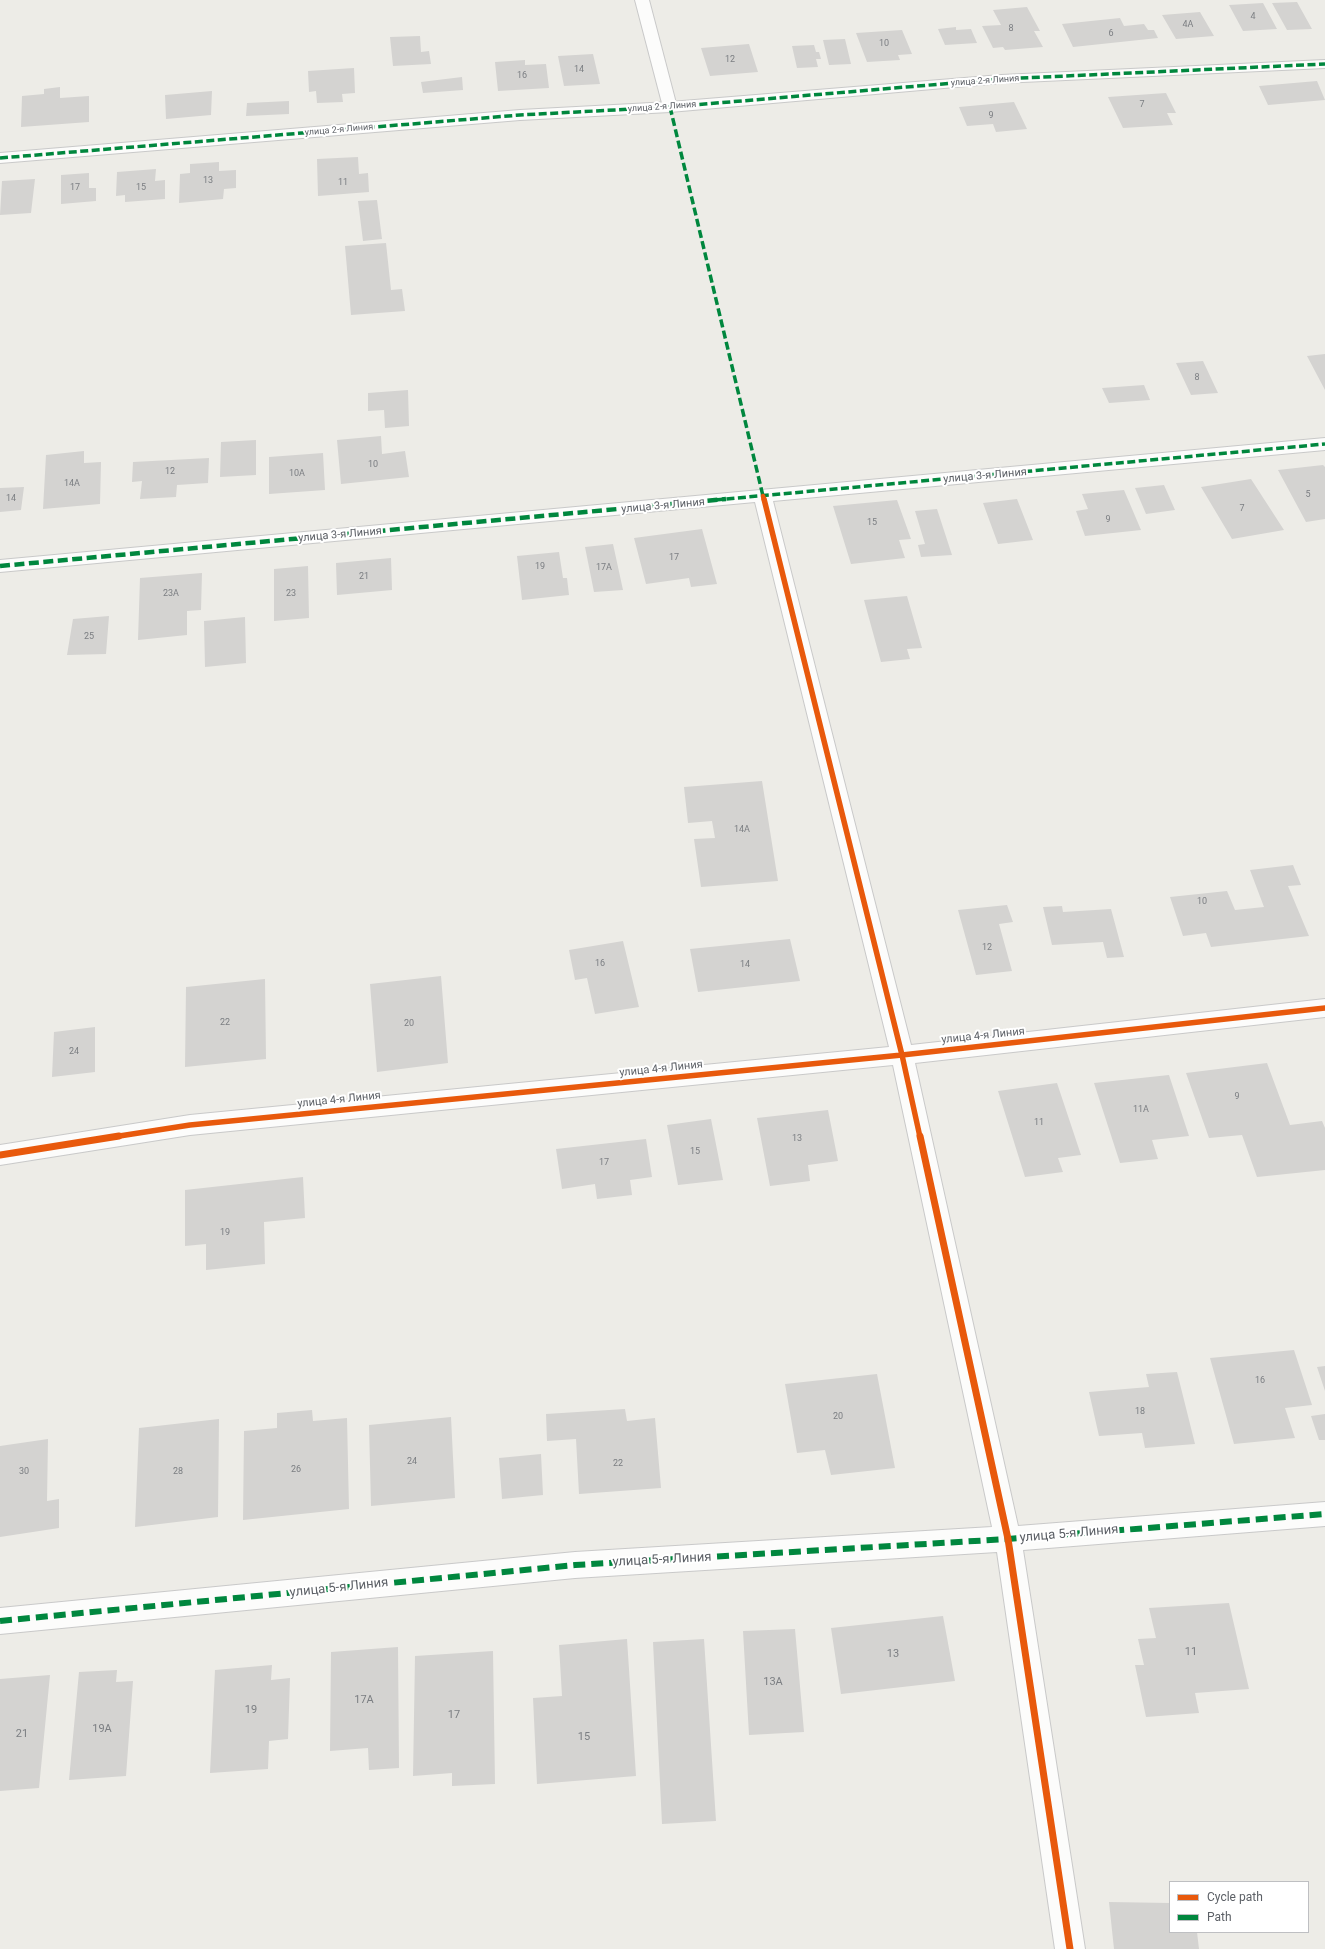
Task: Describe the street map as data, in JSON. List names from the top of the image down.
{
  "streets": {
    "street": [
      "улица 2-я Линия",
      "улица 3-я Линия",
      "улица 4-я Линия",
      "улица 5-я Линия"
    ]
  },
  "house_numbers": [
    "4",
    "4А",
    "8",
    "6",
    "10",
    "12",
    "14",
    "16",
    "7",
    "9",
    "13",
    "11",
    "17",
    "15",
    "8",
    "10",
    "12",
    "10А",
    "14А",
    "5",
    "14",
    "7",
    "9",
    "15",
    "17",
    "19",
    "17А",
    "21",
    "23А",
    "23",
    "25",
    "14А",
    "10",
    "12",
    "16",
    "14",
    "22",
    "20",
    "24",
    "9",
    "11А",
    "11",
    "13",
    "15",
    "17",
    "19",
    "16",
    "18",
    "20",
    "24",
    "22",
    "26",
    "30",
    "28",
    "11",
    "13",
    "13A",
    "17A",
    "19",
    "17",
    "19A",
    "21",
    "15"
  ],
  "legend": ["Cycle path", "Path"]
}
